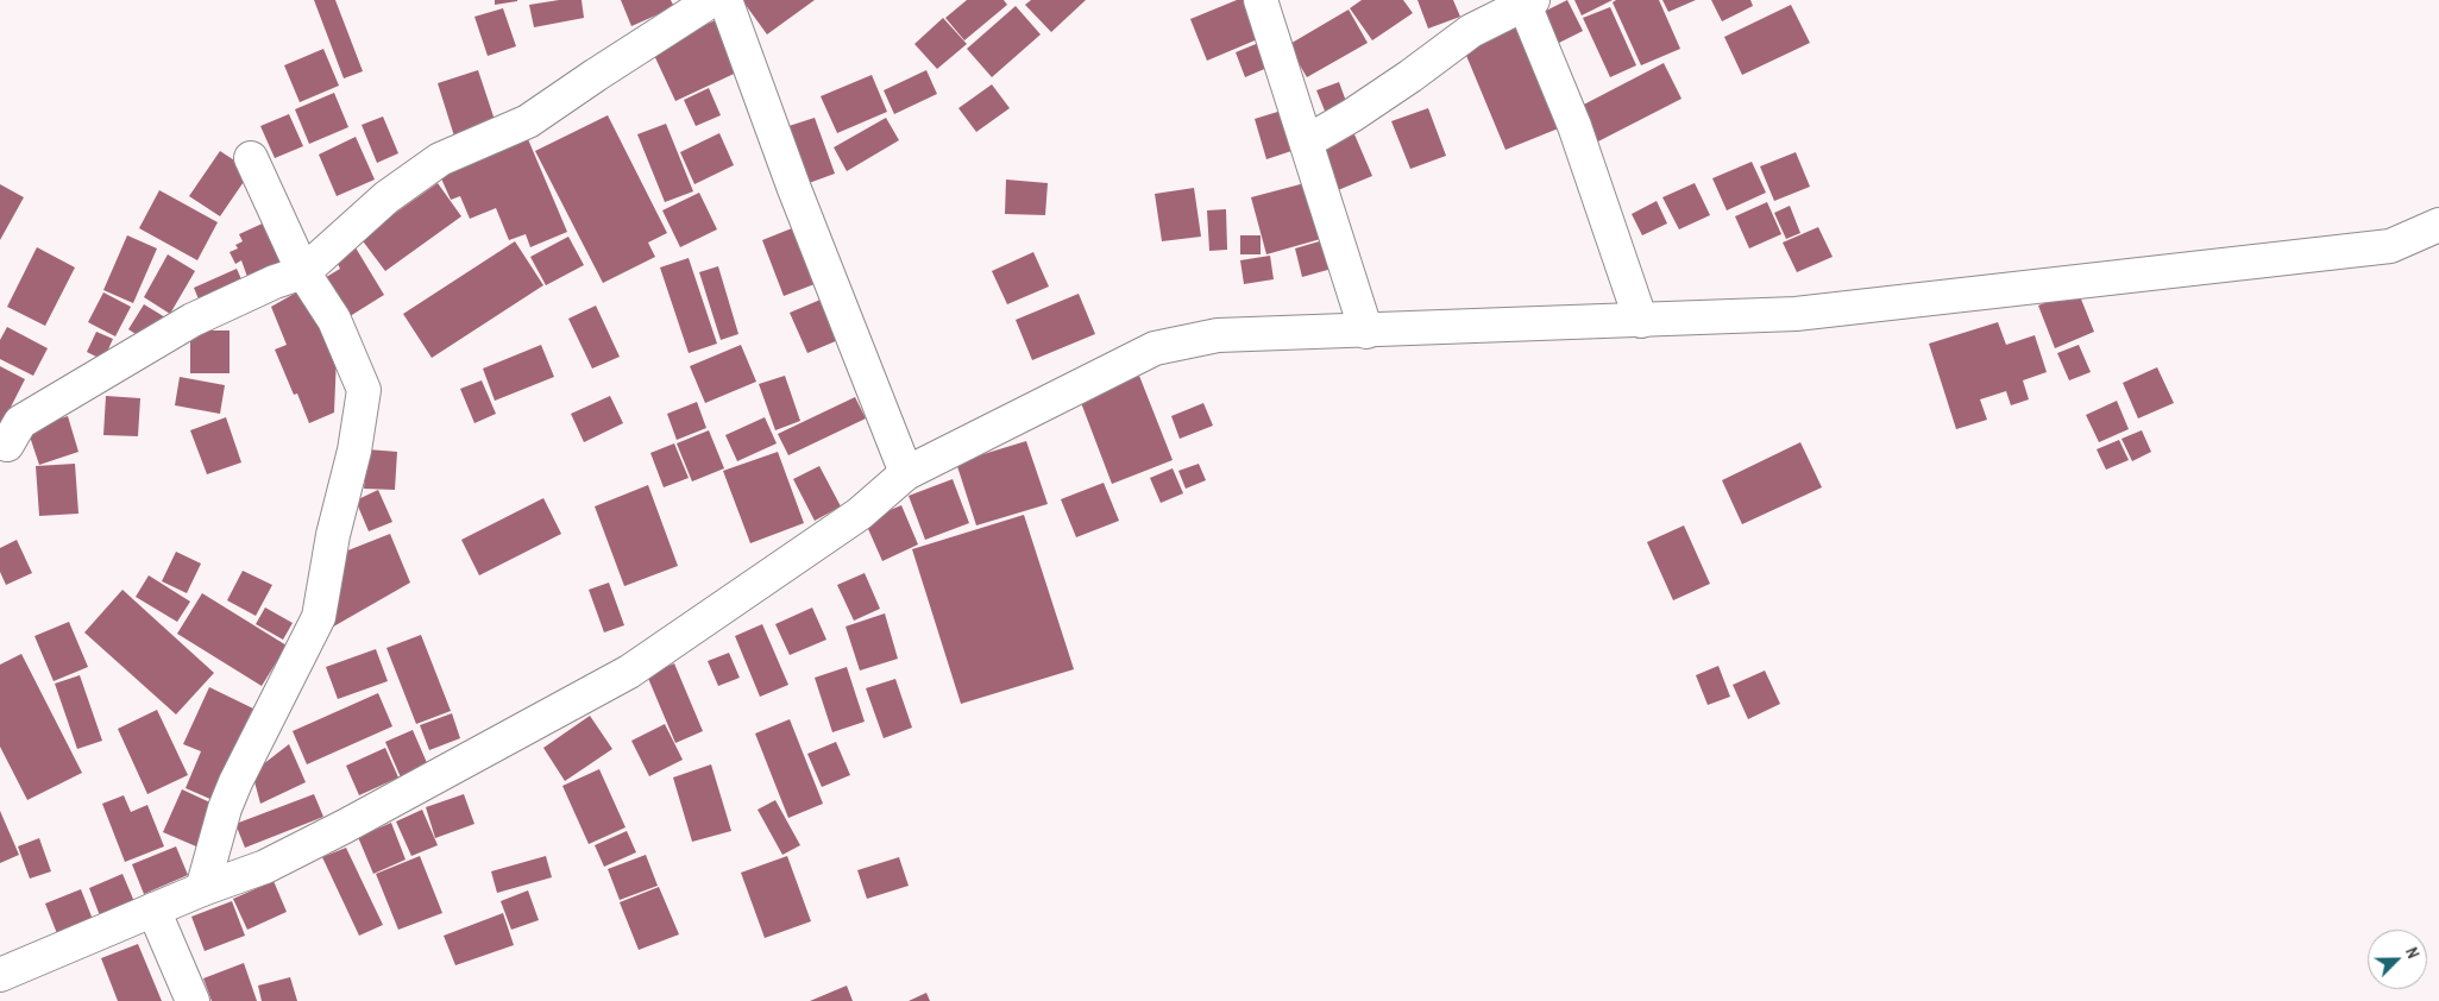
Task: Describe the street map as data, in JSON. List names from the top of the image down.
{
  "north": "top right"
}
